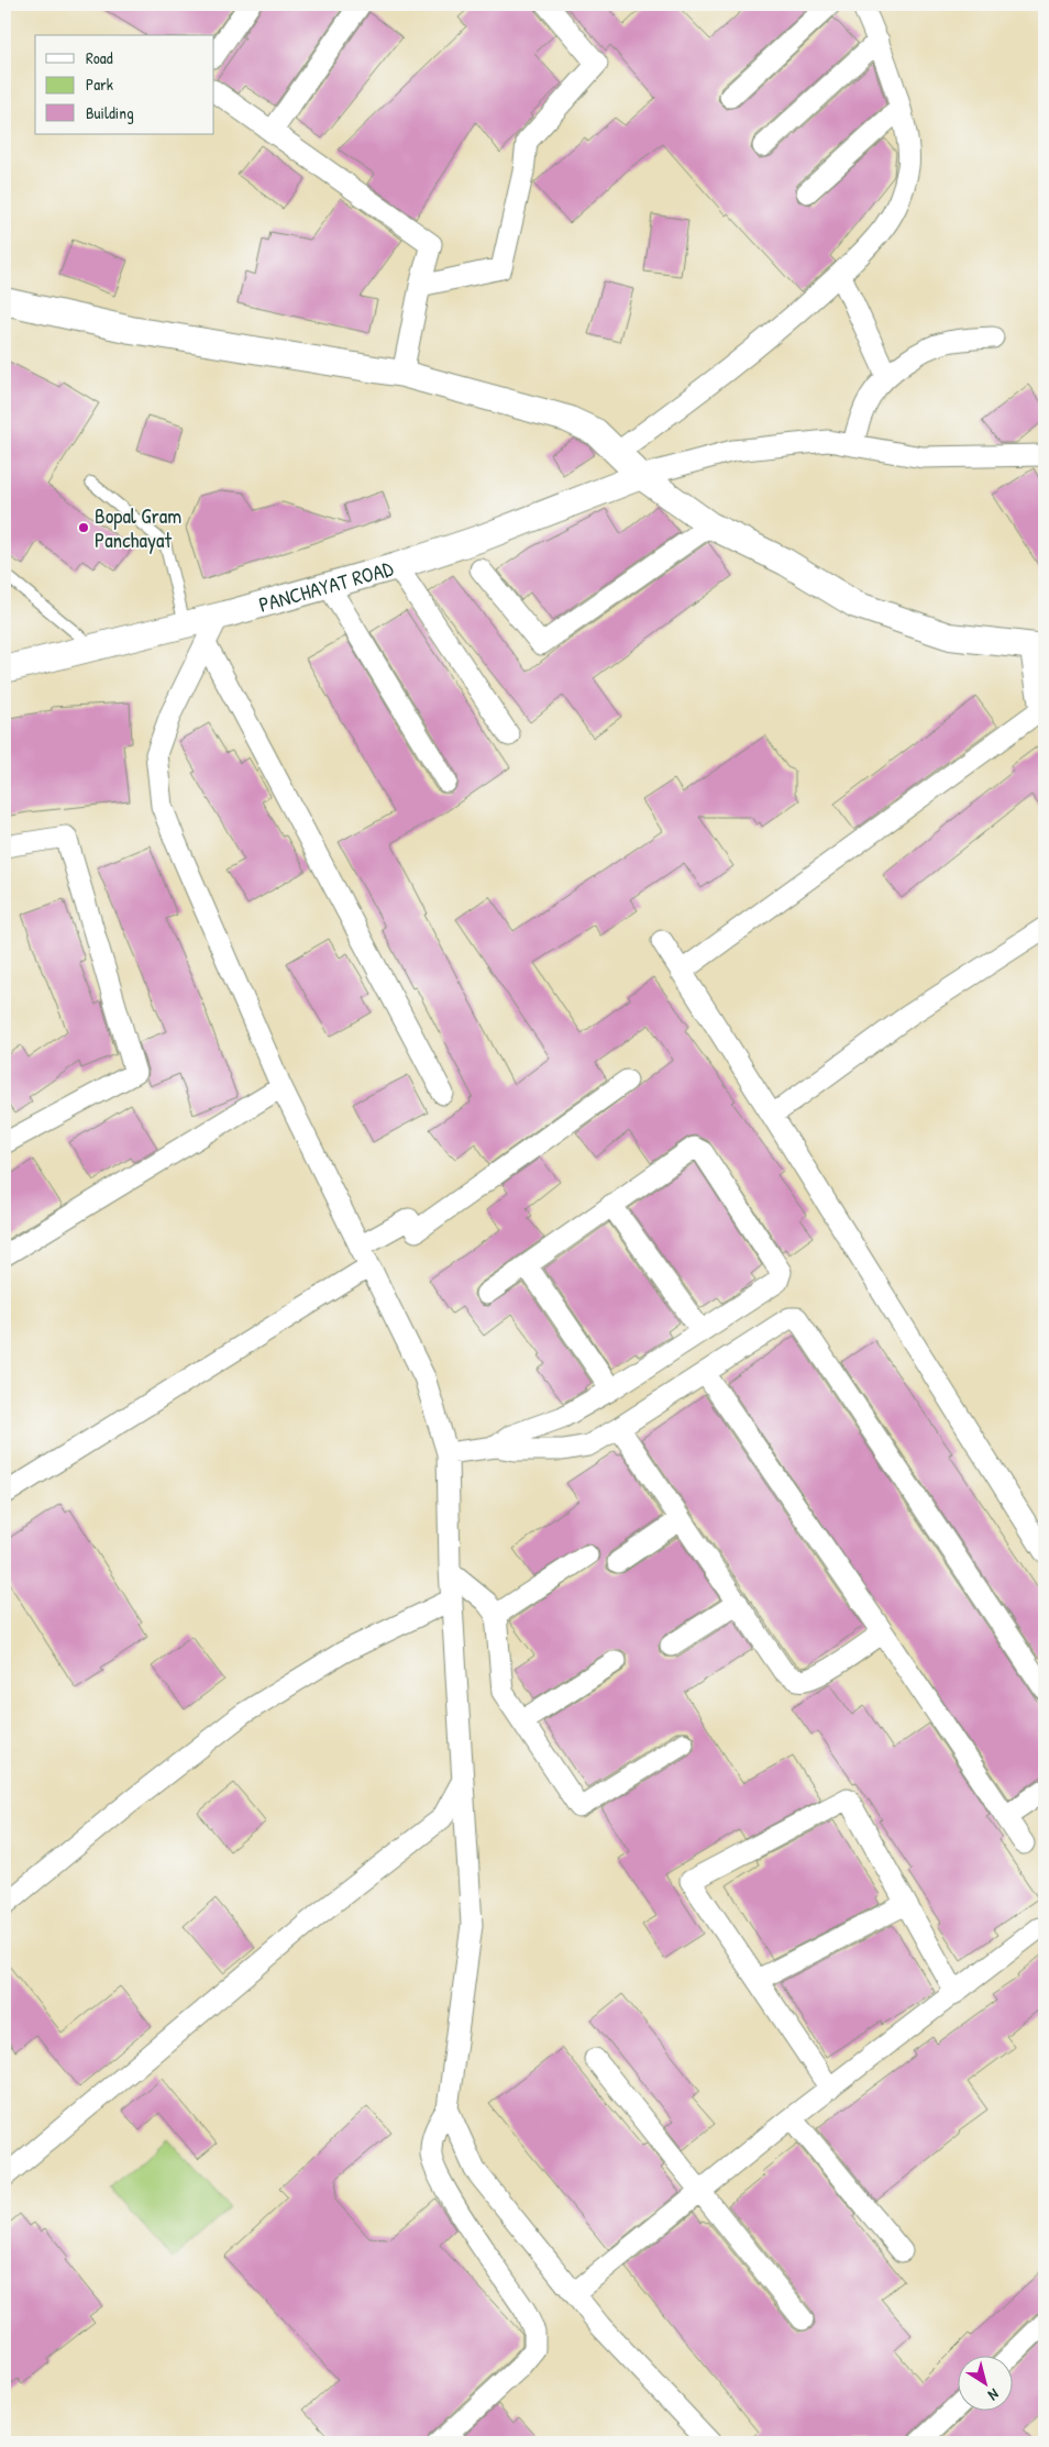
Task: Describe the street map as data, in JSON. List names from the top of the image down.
{
  "streets": {
    "street": ["PANCHAYAT ROAD"]
  },
  "places": ["Bopal Gram Panchayat"],
  "legend": ["Road", "Park", "Building"],
  "north": "bottom right"
}
